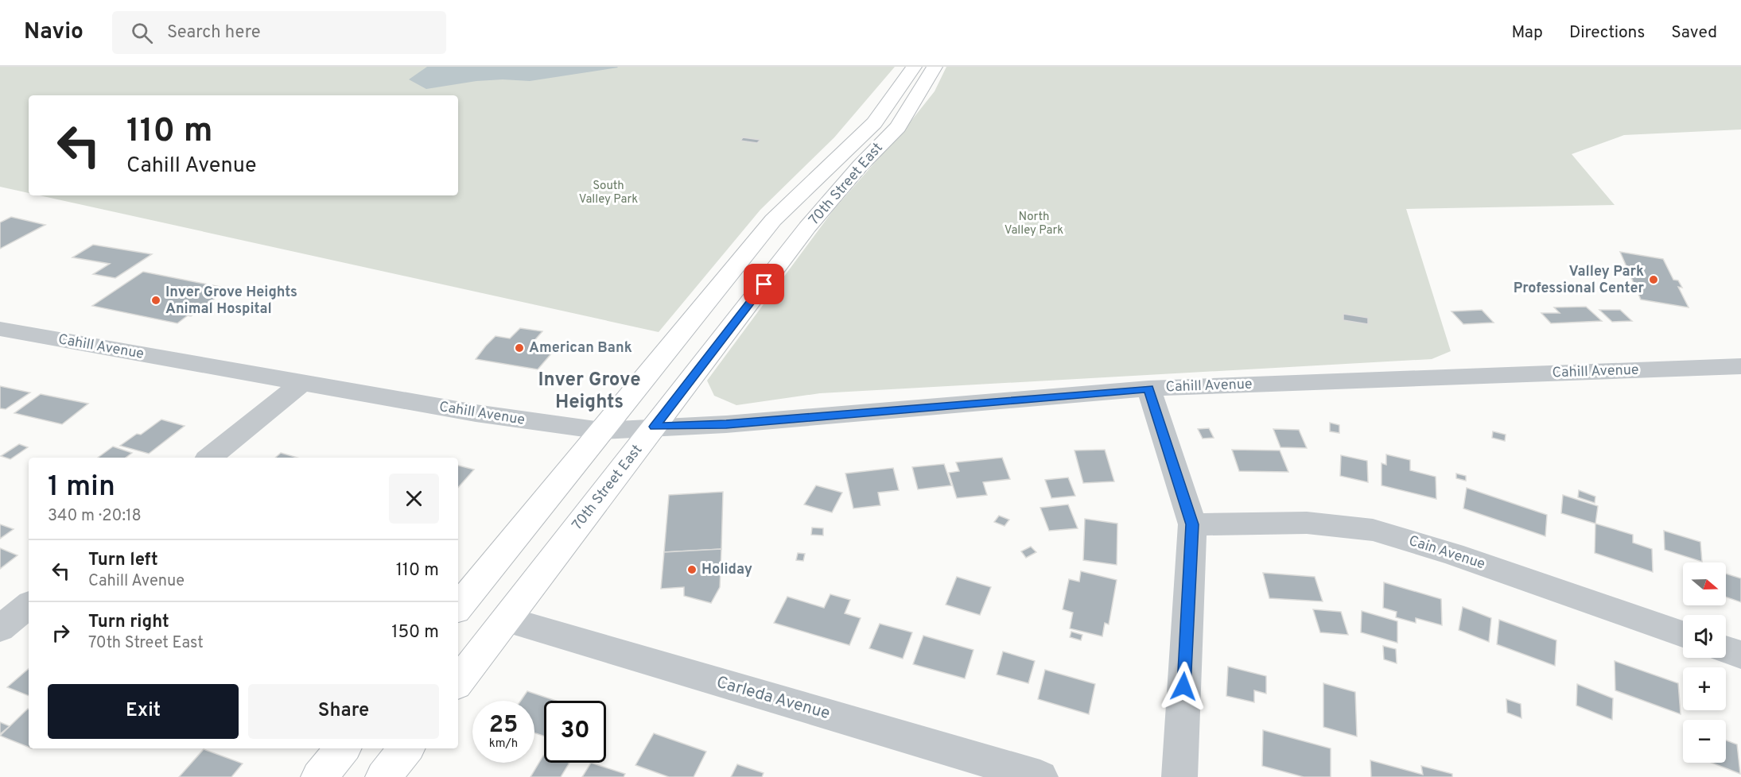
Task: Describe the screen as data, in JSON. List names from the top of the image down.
{
  "streets": {
    "main road": ["70th Street East"],
    "street": ["Cahill Avenue", "Cain Avenue", "Carleda Avenue"]
  },
  "crossings": [
    ["70th Street East", "Cahill Avenue"],
    ["70th Street East", "Carleda Avenue"]
  ],
  "districts": ["Inver Grove Heights"],
  "parks": ["South Valley Park", "North Valley Park"],
  "places": [
    "Valley Park Professional Center",
    "Inver Grove Heights Animal Hospital",
    "American Bank",
    "Holiday"
  ],
  "north": "right",
  "page": {
    "header": "Navio",
    "search": "Search here",
    "nav": ["Map", "Directions", "Saved"],
    "turn": ["110 m", "Cahill Avenue"],
    "heading": ["1 min", "340 m · 20:18"],
    "list": [
      {
        "name": "Turn left",
        "note": "Cahill Avenue",
        "value": "110 m"
      },
      {
        "name": "Turn right",
        "note": "70th Street East",
        "value": "150 m"
      }
    ],
    "map_buttons": ["+", "−"],
    "buttons": ["Exit", "Share"],
    "speed": "25 km/h",
    "limit": "30"
  }
}
